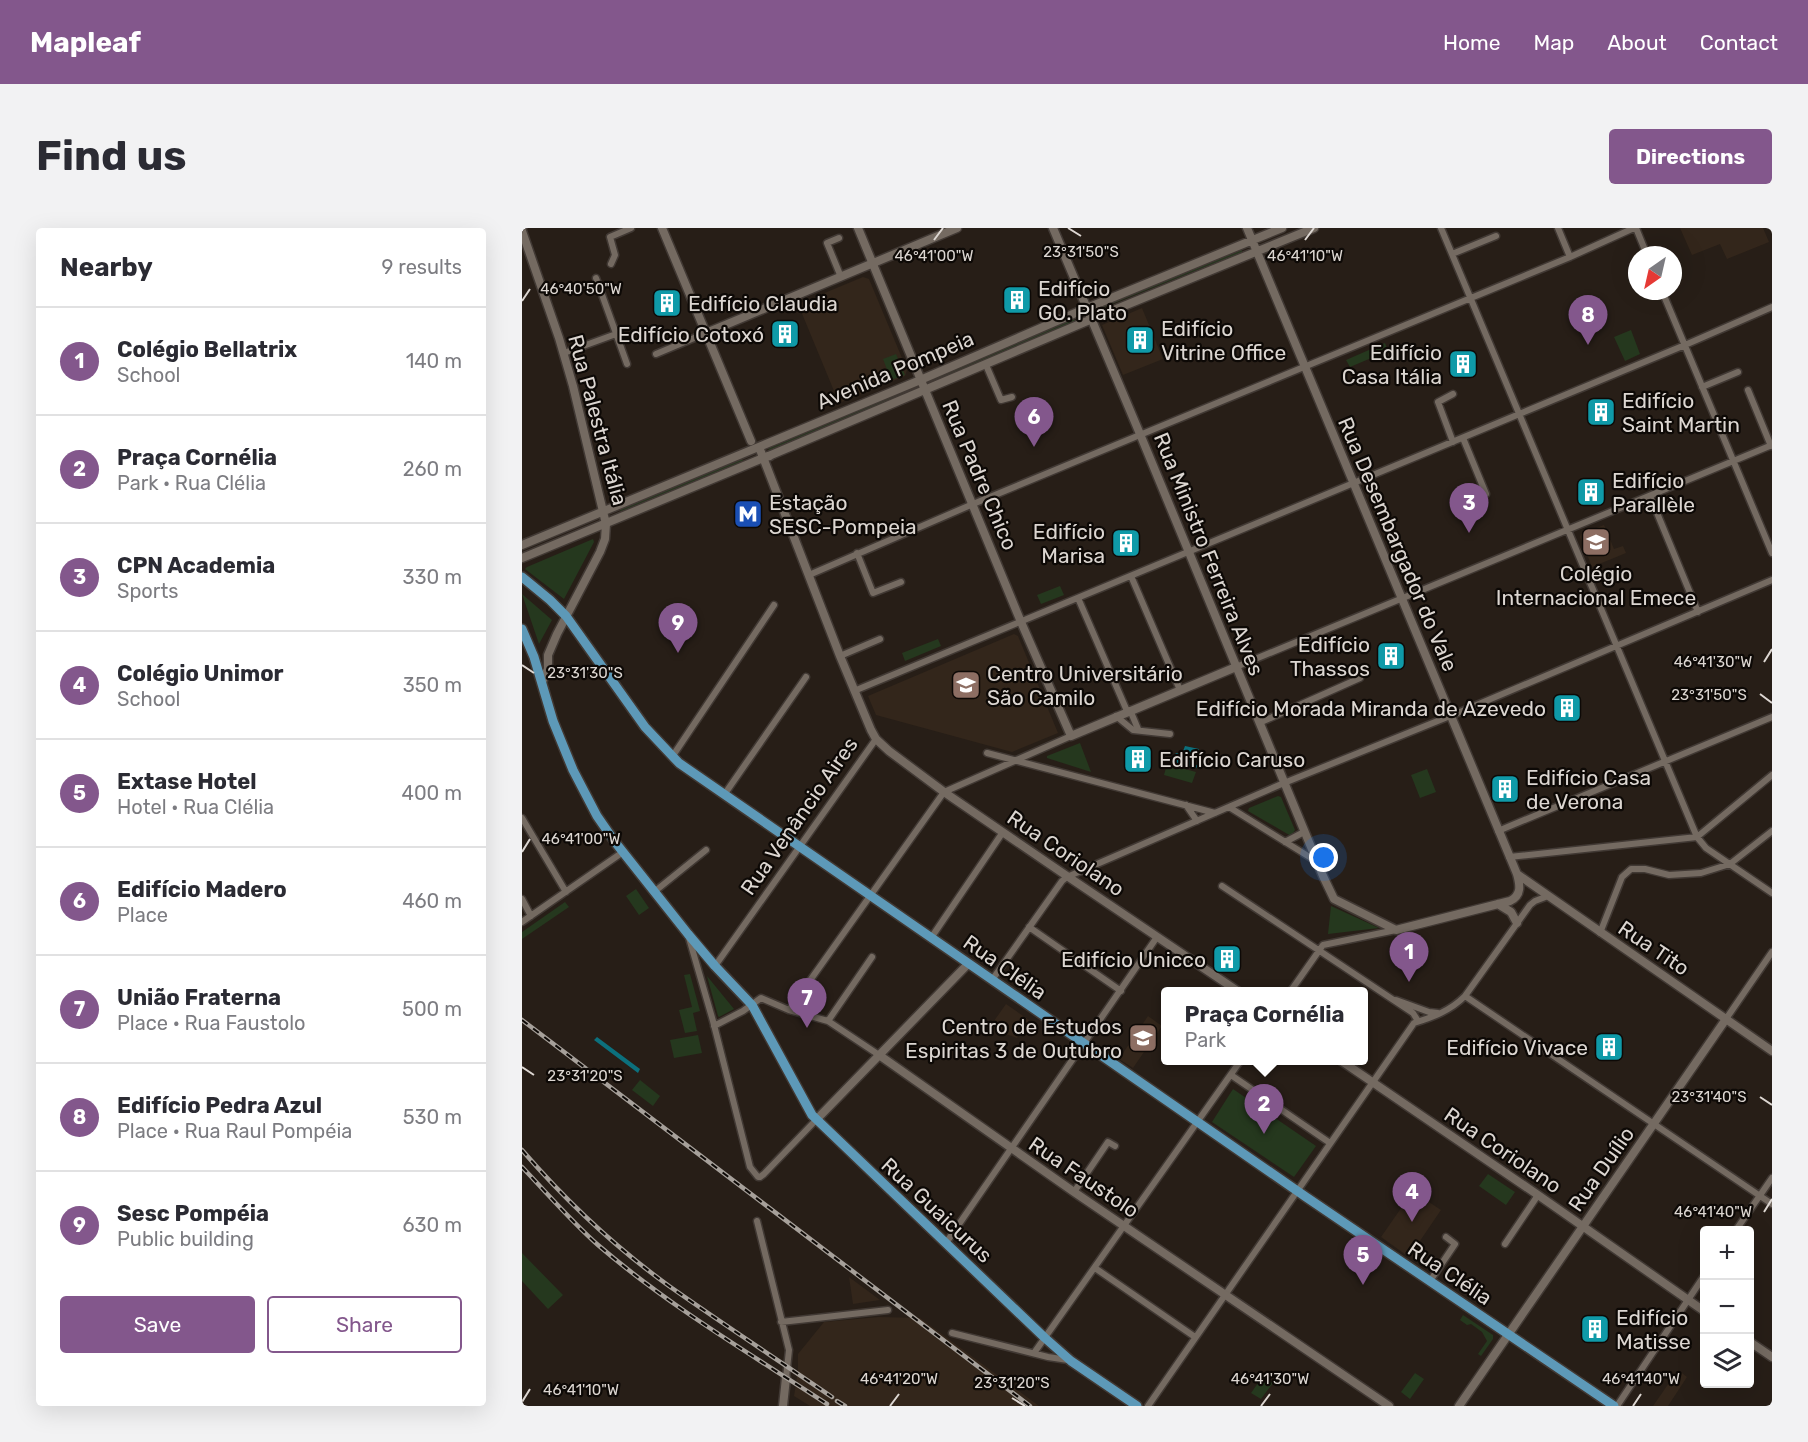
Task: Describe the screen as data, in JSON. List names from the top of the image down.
{
  "streets": {
    "main road": ["Rua Clélia", "Rua Guaicurus"],
    "street": [
      "Avenida Pompeia",
      "Rua Palestra Itália",
      "Rua Padre Chico",
      "Rua Desembargador do Vale",
      "Rua Ministro Ferreira Alves",
      "Rua Venâncio Aires",
      "Rua Coriolano",
      "Rua Tito",
      "Rua Duílio",
      "Rua Faustolo"
    ]
  },
  "crossings": [
    ["Avenida Pompeia", "Rua Palestra Itália"],
    ["Avenida Pompeia", "Rua Padre Chico"],
    ["Avenida Pompeia", "Rua Desembargador do Vale"],
    ["Avenida Pompeia", "Rua Ministro Ferreira Alves"],
    ["Avenida Pompeia", "Rua Venâncio Aires"],
    ["Rua Palestra Itália", "Rua Clélia"],
    ["Rua Palestra Itália", "Rua Guaicurus"],
    ["Rua Desembargador do Vale", "Rua Tito"],
    ["Rua Venâncio Aires", "Rua Coriolano"],
    ["Rua Venâncio Aires", "Rua Clélia"],
    ["Rua Venâncio Aires", "Rua Guaicurus"],
    ["Rua Coriolano", "Rua Duílio"],
    ["Rua Tito", "Rua Duílio"],
    ["Rua Clélia", "Rua Duílio"],
    ["Rua Faustolo", "Rua Guaicurus"]
  ],
  "places": {
    "building": [
      "Edifício GO. Plato",
      "Edifício Claudia",
      "Edifício Cotoxó",
      "Edifício Vitrine Office",
      "Edifício Casa Itália",
      "Edifício Saint Martin",
      "Edifício Parallèle",
      "Edifício Marisa",
      "Edifício Thassos",
      "Edifício Morada Miranda de Azevedo",
      "Edifício Caruso",
      "Edifício Casa de Verona",
      "Edifício Unicco",
      "Edifício Vivace",
      "Edifício Matisse"
    ],
    "metro station": ["Estação SESC-Pompeia"],
    "school or university": ["Colégio Internacional Emece", "Centro Universitário São Camilo", "Centro de Estudos Espiritas 3 de Outubro"]
  },
  "north": "bottom left",
  "page": {
    "header": "Mapleaf",
    "nav": [
      "Home",
      "Map",
      "About",
      "Contact"
    ],
    "buttons": [
      "Directions",
      ["Save", "Share"]
    ],
    "title": "Find us",
    "heading": ["Nearby", "9 results"],
    "pins": [
      "8",
      "6",
      "3",
      "9",
      "1",
      "7",
      "2",
      "4",
      "5"
    ],
    "list": [
      {
        "mark": "1",
        "name": "Colégio Bellatrix",
        "note": "School",
        "value": "140 m"
      },
      {
        "mark": "2",
        "name": "Praça Cornélia",
        "note": "Park · Rua Clélia",
        "value": "260 m"
      },
      {
        "mark": "3",
        "name": "CPN Academia",
        "note": "Sports",
        "value": "330 m"
      },
      {
        "mark": "4",
        "name": "Colégio Unimor",
        "note": "School",
        "value": "350 m"
      },
      {
        "mark": "5",
        "name": "Extase Hotel",
        "note": "Hotel · Rua Clélia",
        "value": "400 m"
      },
      {
        "mark": "6",
        "name": "Edifício Madero",
        "note": "Place",
        "value": "460 m"
      },
      {
        "mark": "7",
        "name": "União Fraterna",
        "note": "Place · Rua Faustolo",
        "value": "500 m"
      },
      {
        "mark": "8",
        "name": "Edifício Pedra Azul",
        "note": "Place · Rua Raul Pompéia",
        "value": "530 m"
      },
      {
        "mark": "9",
        "name": "Sesc Pompéia",
        "note": "Public building",
        "value": "630 m"
      }
    ],
    "popup": ["Praça Cornélia", "Park"],
    "map_buttons": ["+", "−"]
  },
  "coordinates": [
    "23°31'50\"S",
    "46°41'00\"W",
    "46°41'10\"W",
    "46°40'50\"W",
    "46°41'30\"W",
    "23°31'30\"S",
    "23°31'20\"S",
    "23°31'40\"S",
    "46°41'40\"W",
    "46°41'20\"W"
  ]
}
